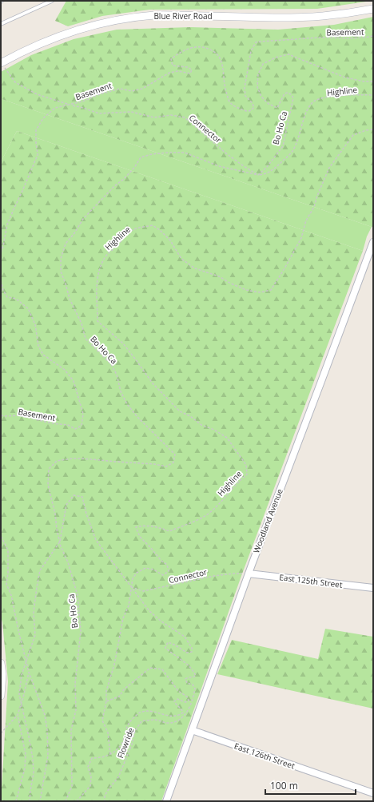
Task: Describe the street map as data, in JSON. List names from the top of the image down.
{
  "streets": {
    "street": [
      "Blue River Road",
      "Woodland Avenue",
      "East 125th Street",
      "East 126th Street"
    ],
    "path": [
      "Basement",
      "Highline",
      "Bo Ho Ca",
      "Connector",
      "Flowride"
    ]
  },
  "crossings": [
    ["Blue River Road", "Connector"],
    ["Basement", "Connector"],
    ["Highline", "Bo Ho Ca"],
    ["Highline", "Connector"],
    ["Highline", "Flowride"],
    ["Bo Ho Ca", "Connector"],
    ["Connector", "Woodland Avenue"],
    ["Connector", "East 125th Street"],
    ["Connector", "Flowride"],
    ["Woodland Avenue", "East 125th Street"],
    ["Woodland Avenue", "East 126th Street"]
  ],
  "scale_bar": "100 m"
}
